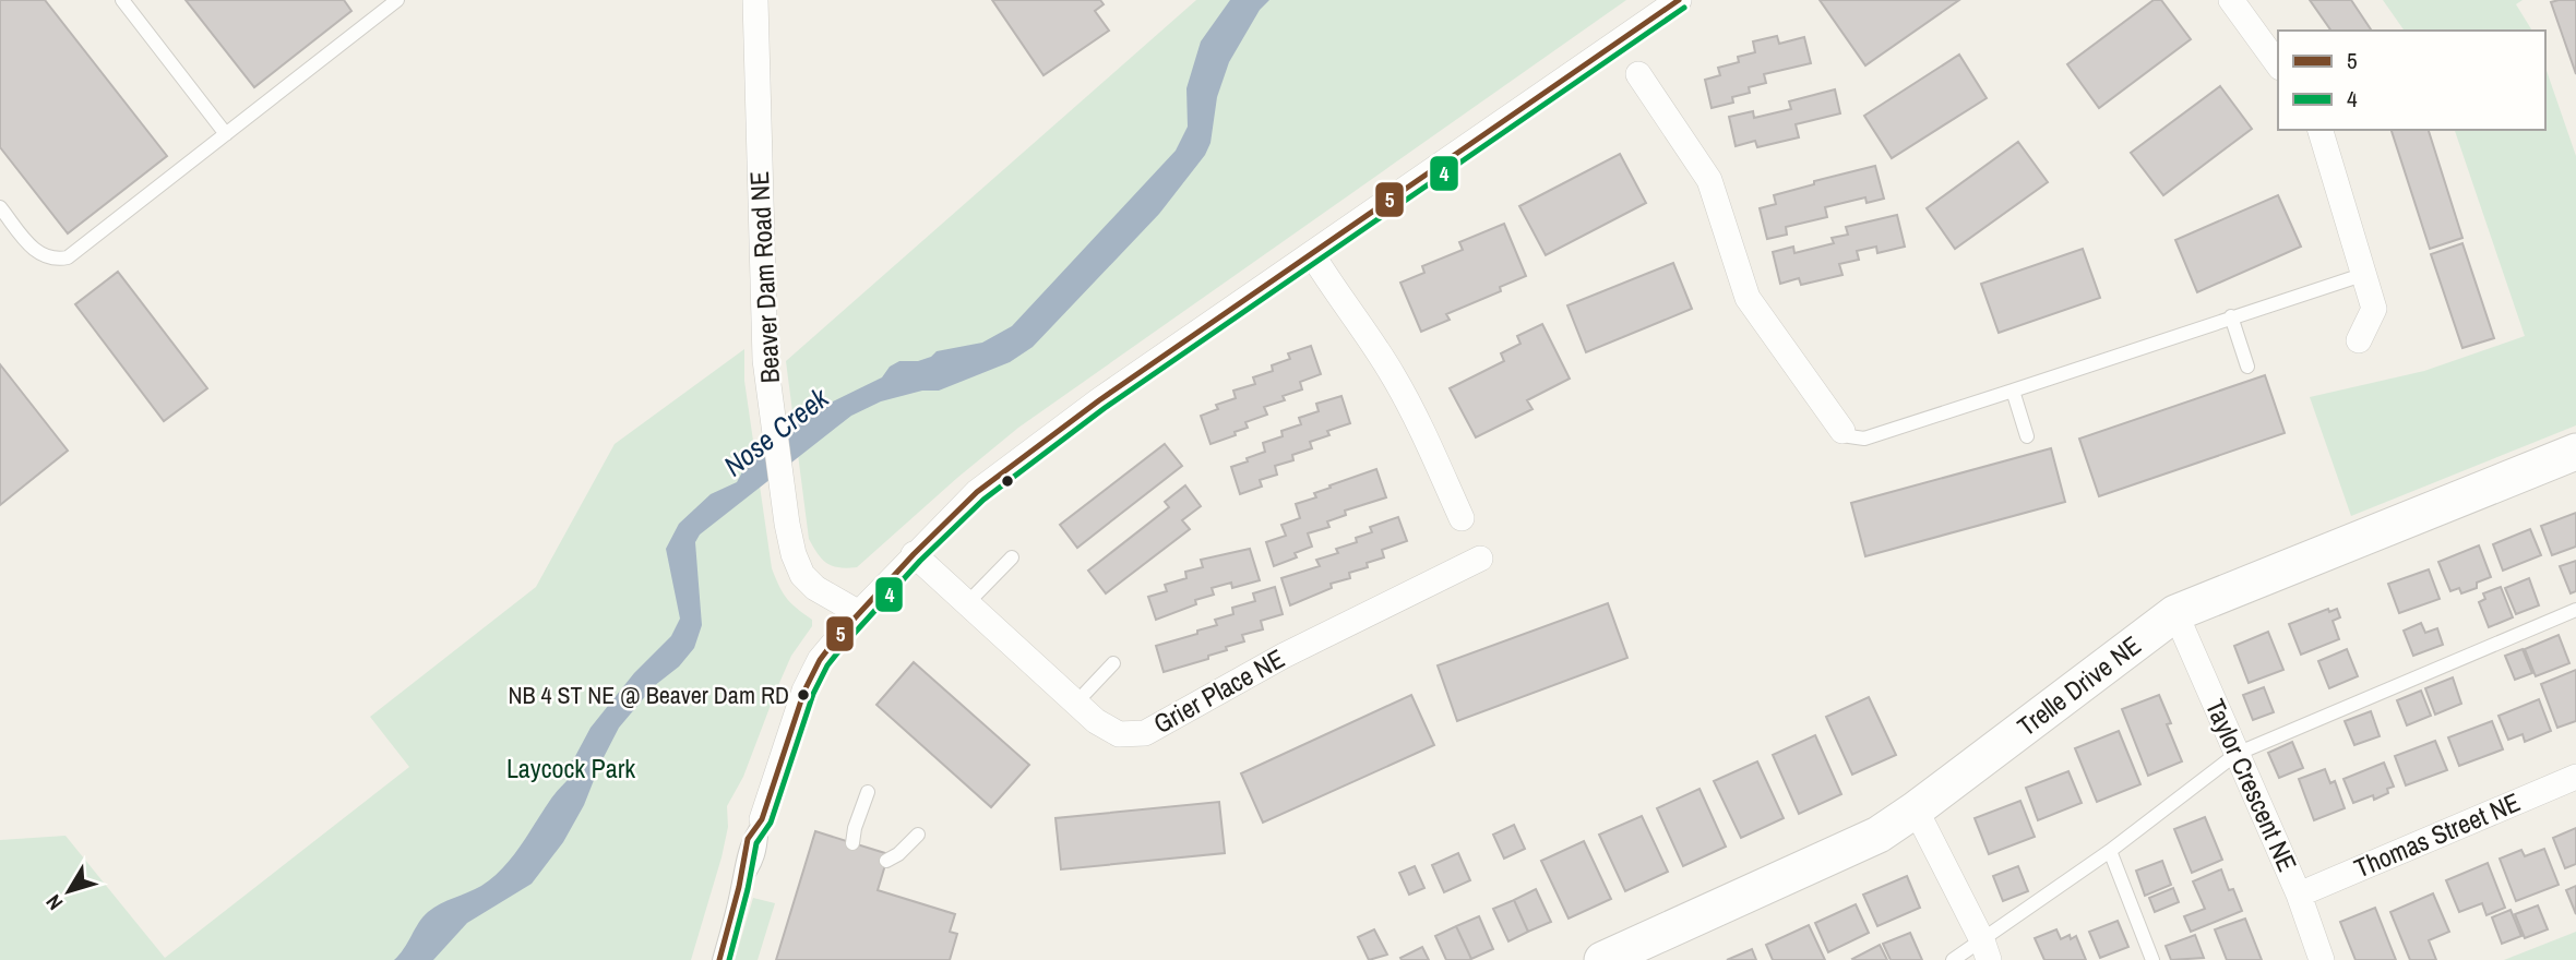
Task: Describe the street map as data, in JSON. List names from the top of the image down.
{
  "streets": {
    "street": [
      "Beaver Dam Road NE",
      "Trelle Drive NE",
      "Grier Place NE",
      "Taylor Crescent NE",
      "Thomas Street NE"
    ]
  },
  "crossings": [
    ["Trelle Drive NE", "Taylor Crescent NE"],
    ["Taylor Crescent NE", "Thomas Street NE"]
  ],
  "water": ["Nose Creek"],
  "parks": ["Laycock Park"],
  "places": ["NB 4 ST NE @ Beaver Dam RD"],
  "lines": ["transit line 5", "transit line 4"],
  "legend": ["5", "4"],
  "north": "bottom left"
}
